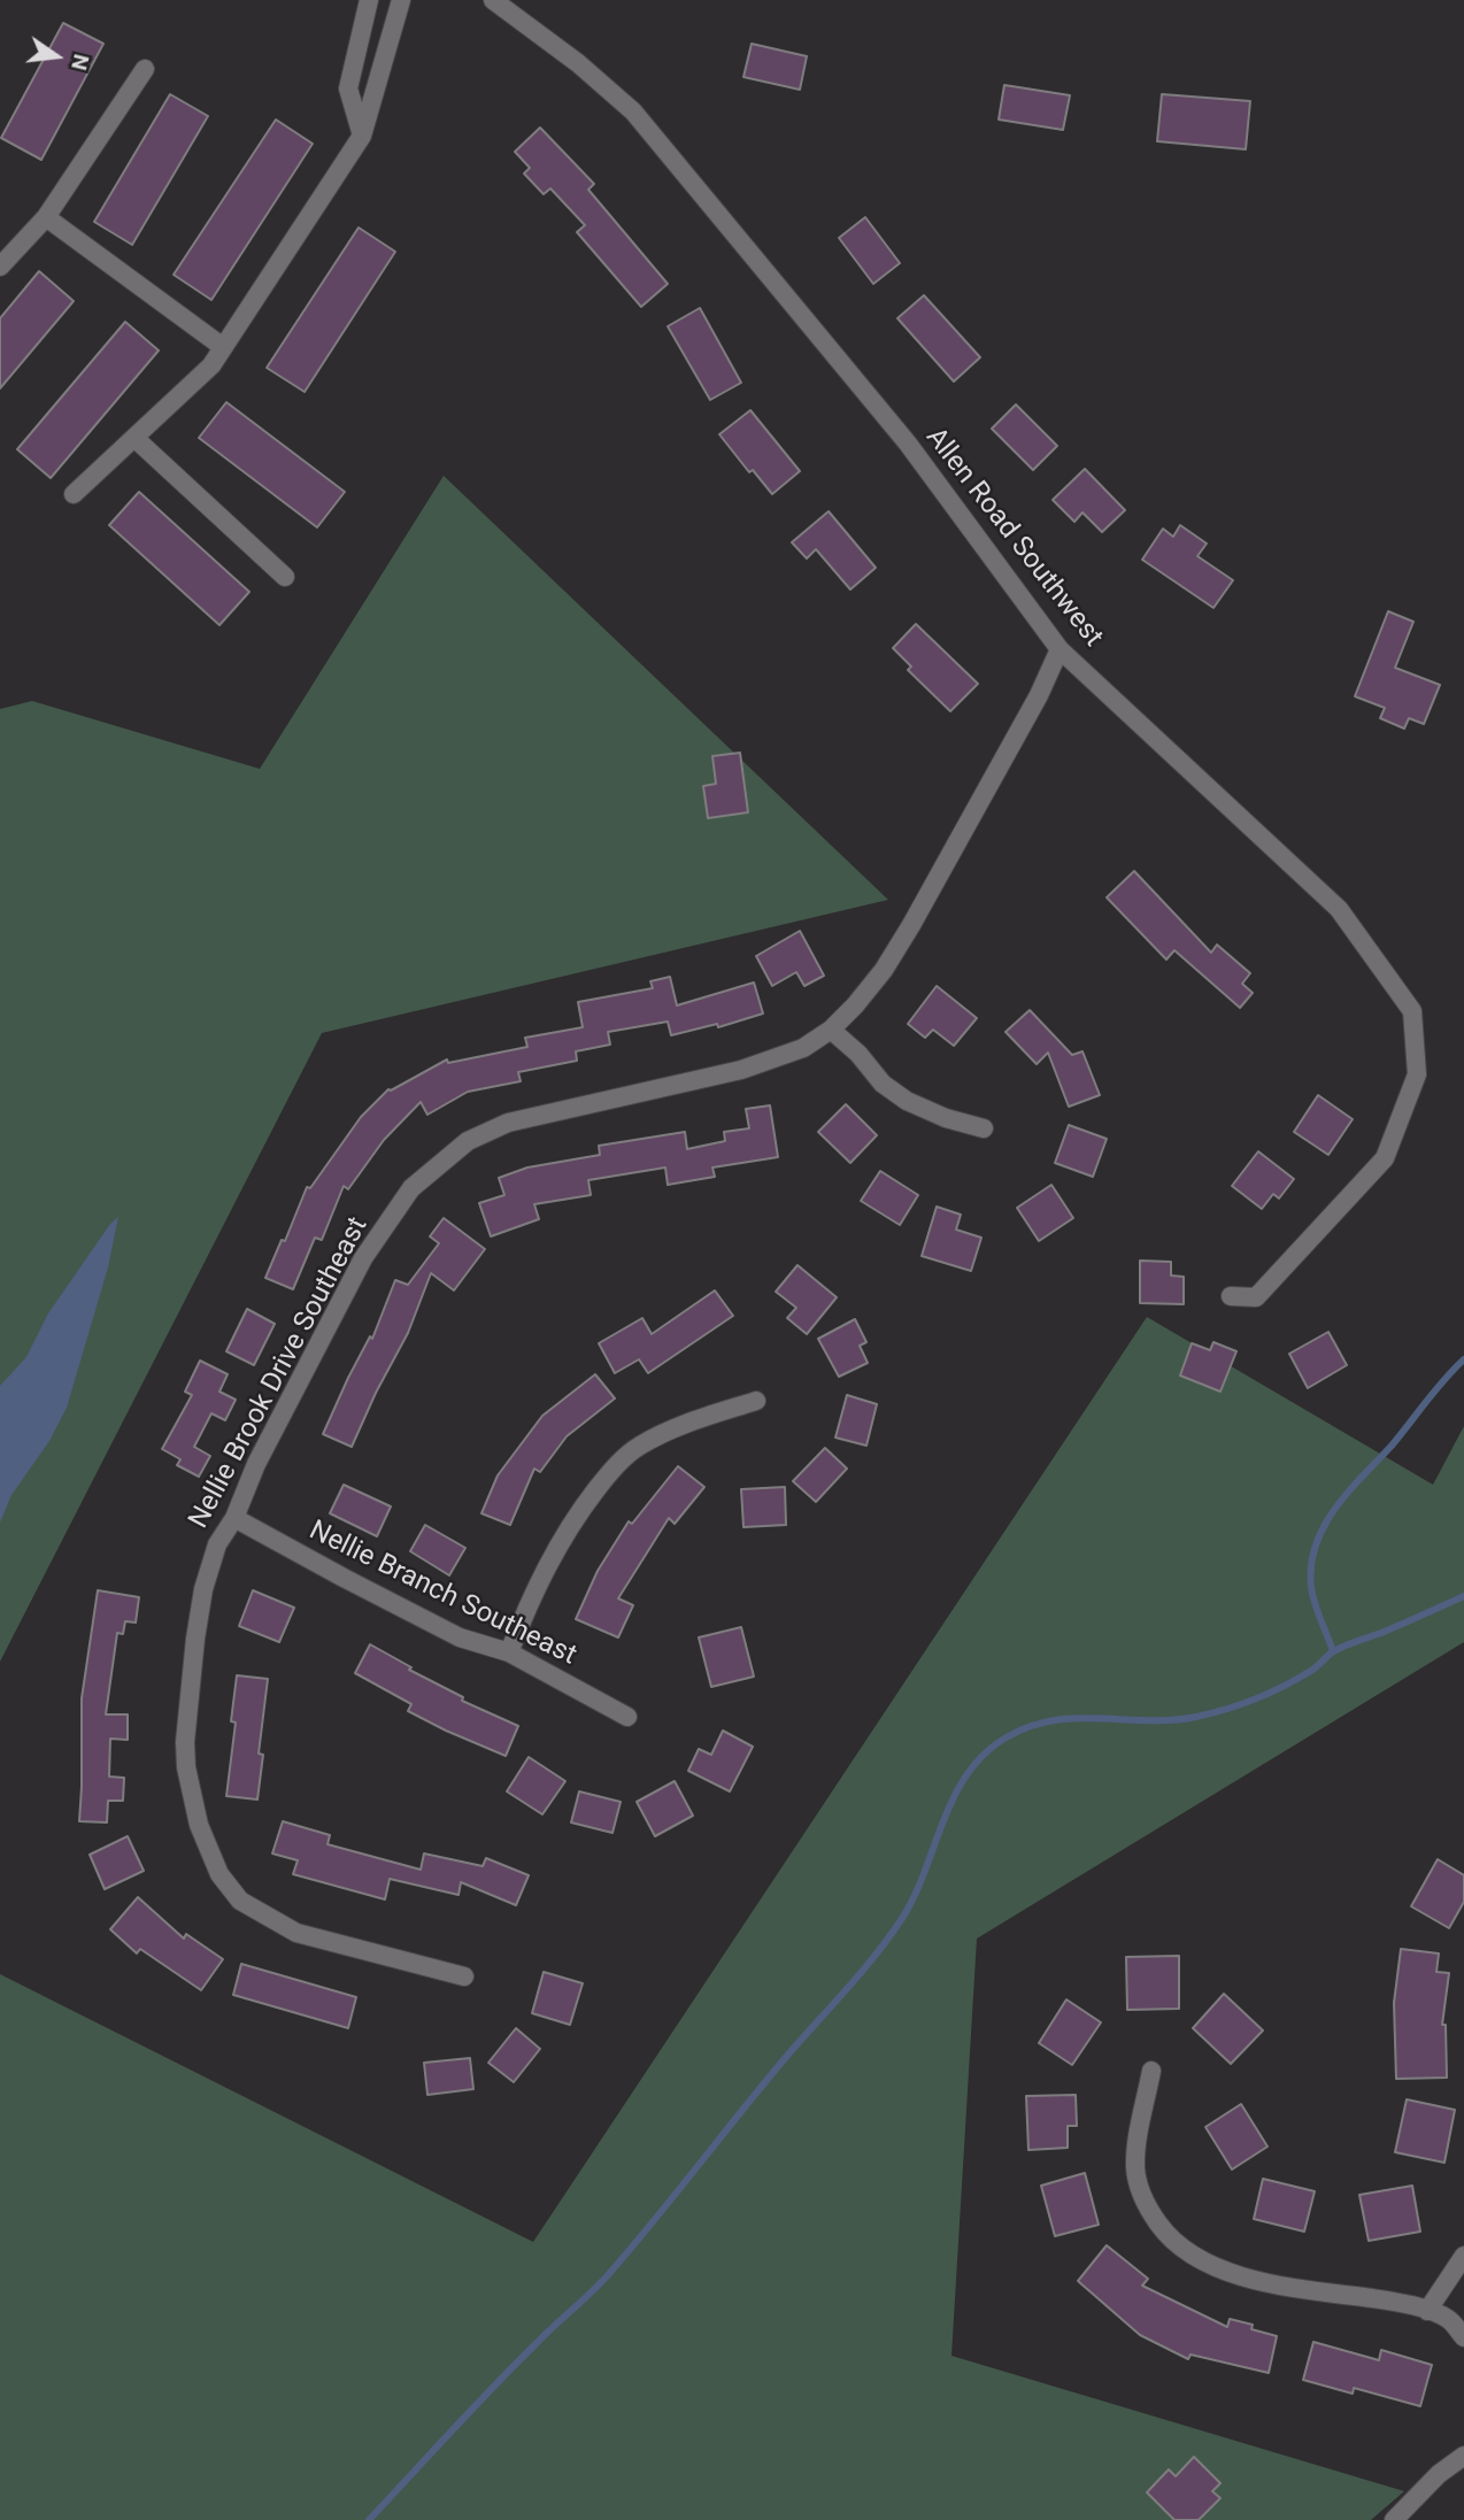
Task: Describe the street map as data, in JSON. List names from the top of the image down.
{
  "streets": {
    "street": ["Allen Road Southwest", "Nellie Brook Drive Southeast", "Nellie Branch Southeast"]
  },
  "crossings": [
    ["Allen Road Southwest", "Nellie Brook Drive Southeast"],
    ["Nellie Brook Drive Southeast", "Nellie Branch Southeast"]
  ],
  "north": "right"
}
